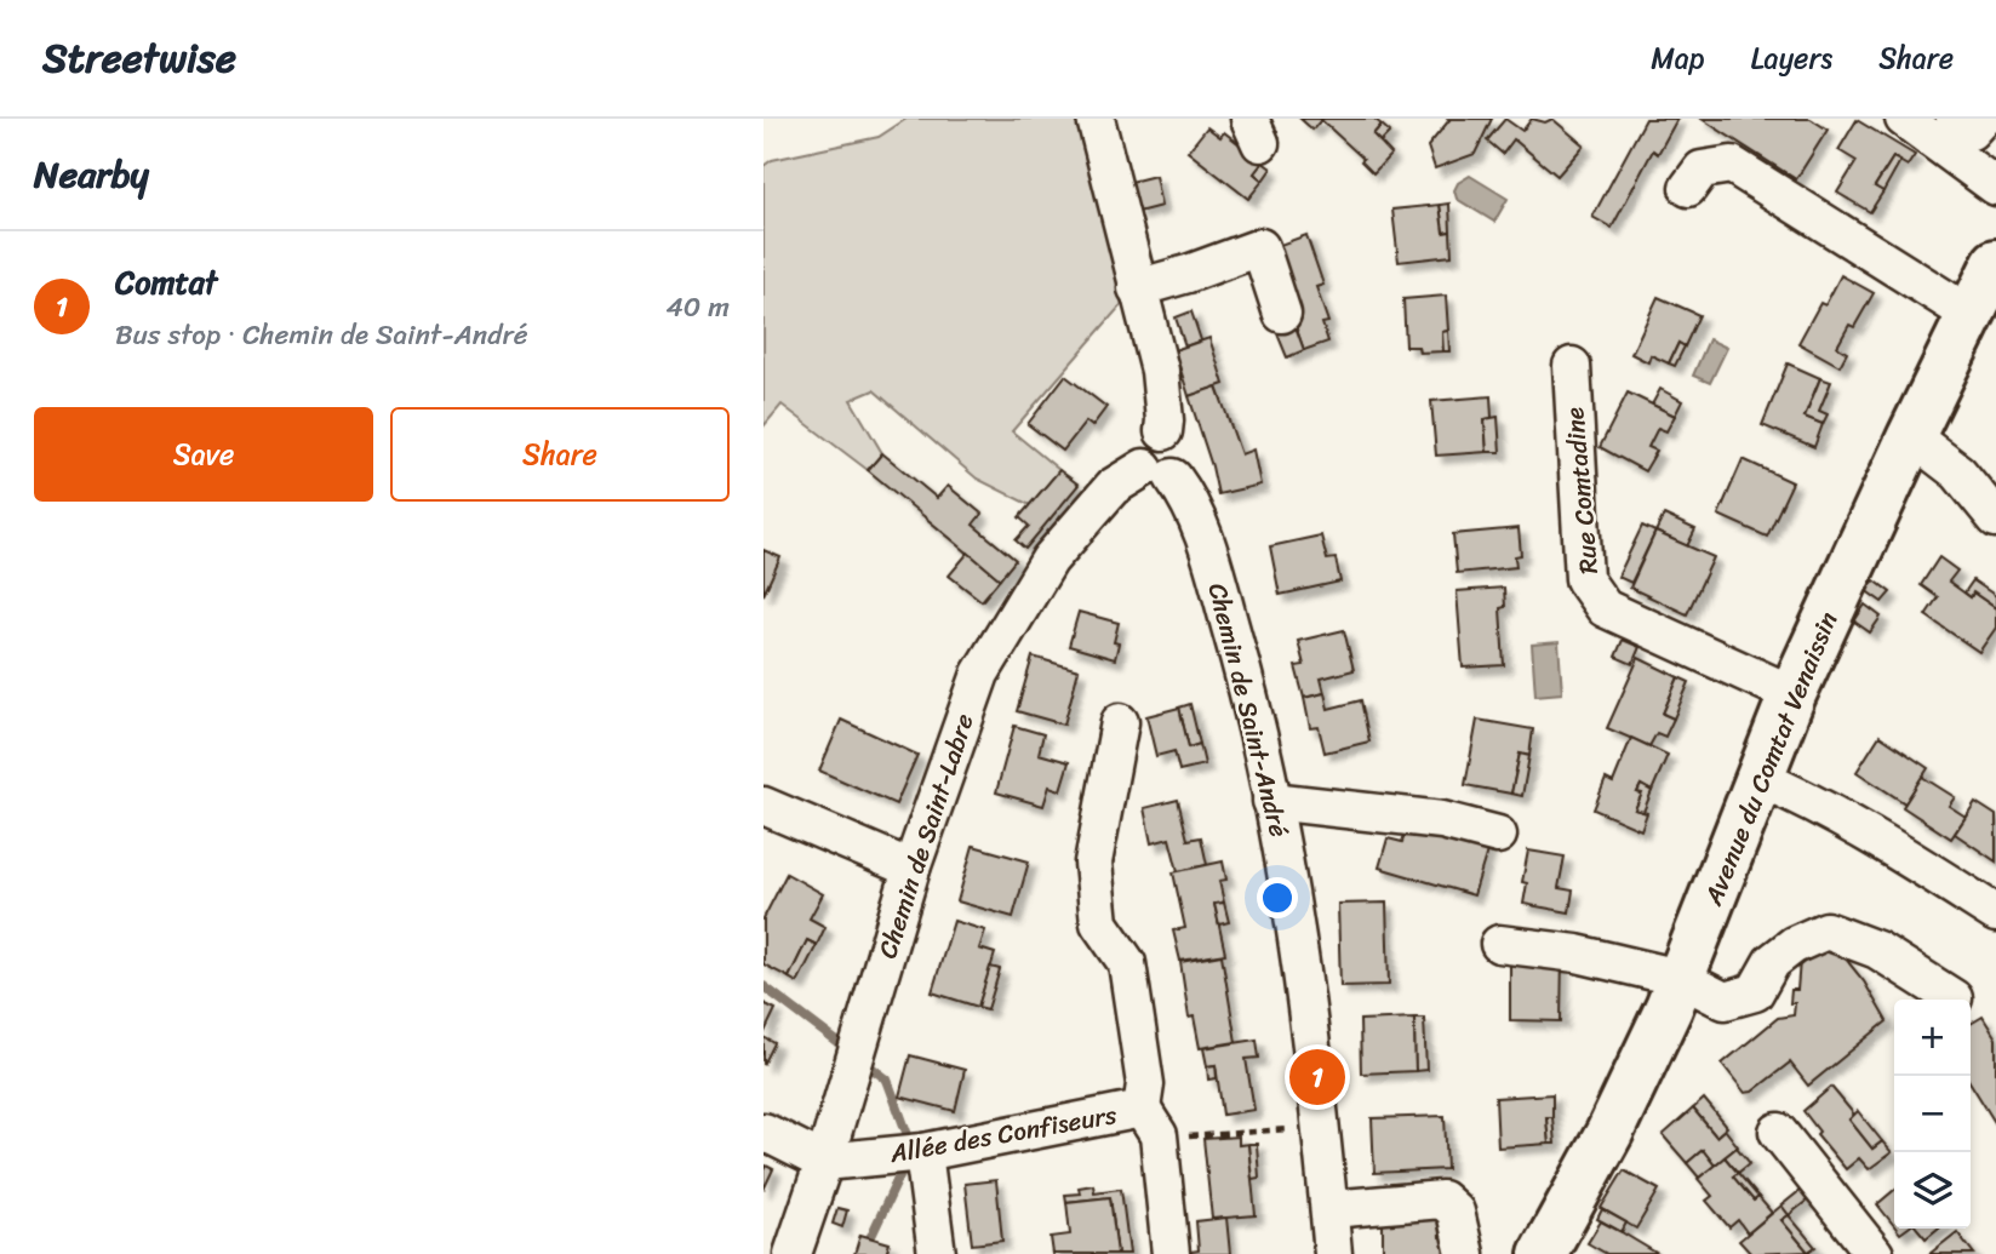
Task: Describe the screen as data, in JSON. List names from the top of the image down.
{
  "streets": {
    "main road": ["Avenue du Comtat Venaissin"],
    "street": [
      "Rue Comtadine",
      "Chemin de Saint-André",
      "Chemin de Saint-Labre",
      "Allée des Confiseurs"
    ]
  },
  "crossings": [
    ["Rue Comtadine", "Avenue du Comtat Venaissin"],
    ["Chemin de Saint-André", "Chemin de Saint-Labre"],
    ["Chemin de Saint-Labre", "Allée des Confiseurs"]
  ],
  "page": {
    "header": "Streetwise",
    "nav": ["Map", "Layers", "Share"],
    "heading": "Nearby",
    "list": [
      {
        "mark": "1",
        "name": "Comtat",
        "note": "Bus stop · Chemin de Saint-André",
        "value": "40 m"
      }
    ],
    "buttons": ["Save", "Share"],
    "map_buttons": ["+", "−"],
    "pins": "1"
  }
}
